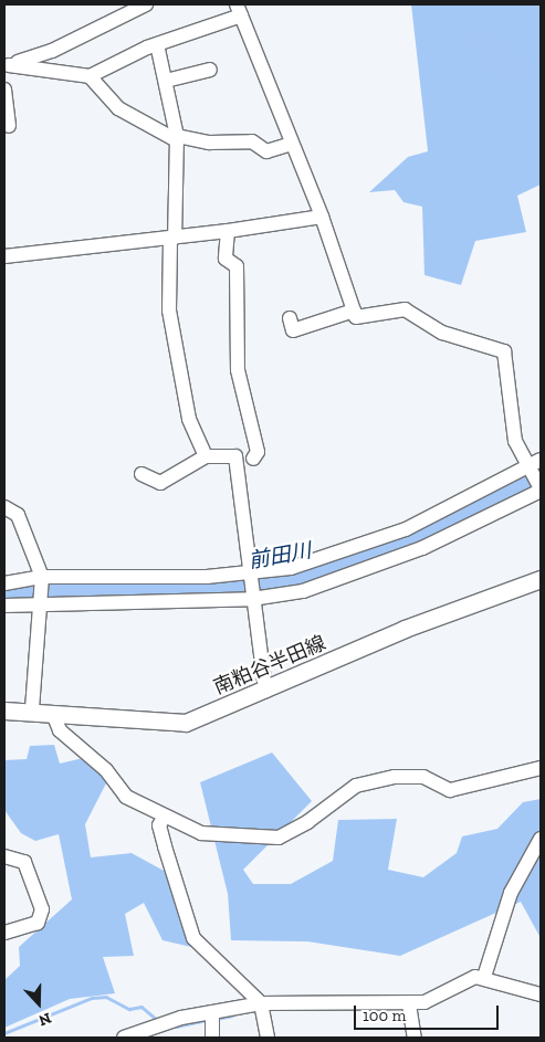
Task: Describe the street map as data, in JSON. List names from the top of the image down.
{
  "streets": {
    "main road": ["南粕谷半田線"]
  },
  "water": ["前田川"],
  "scale_bar": "100 m",
  "north": "bottom"
}
